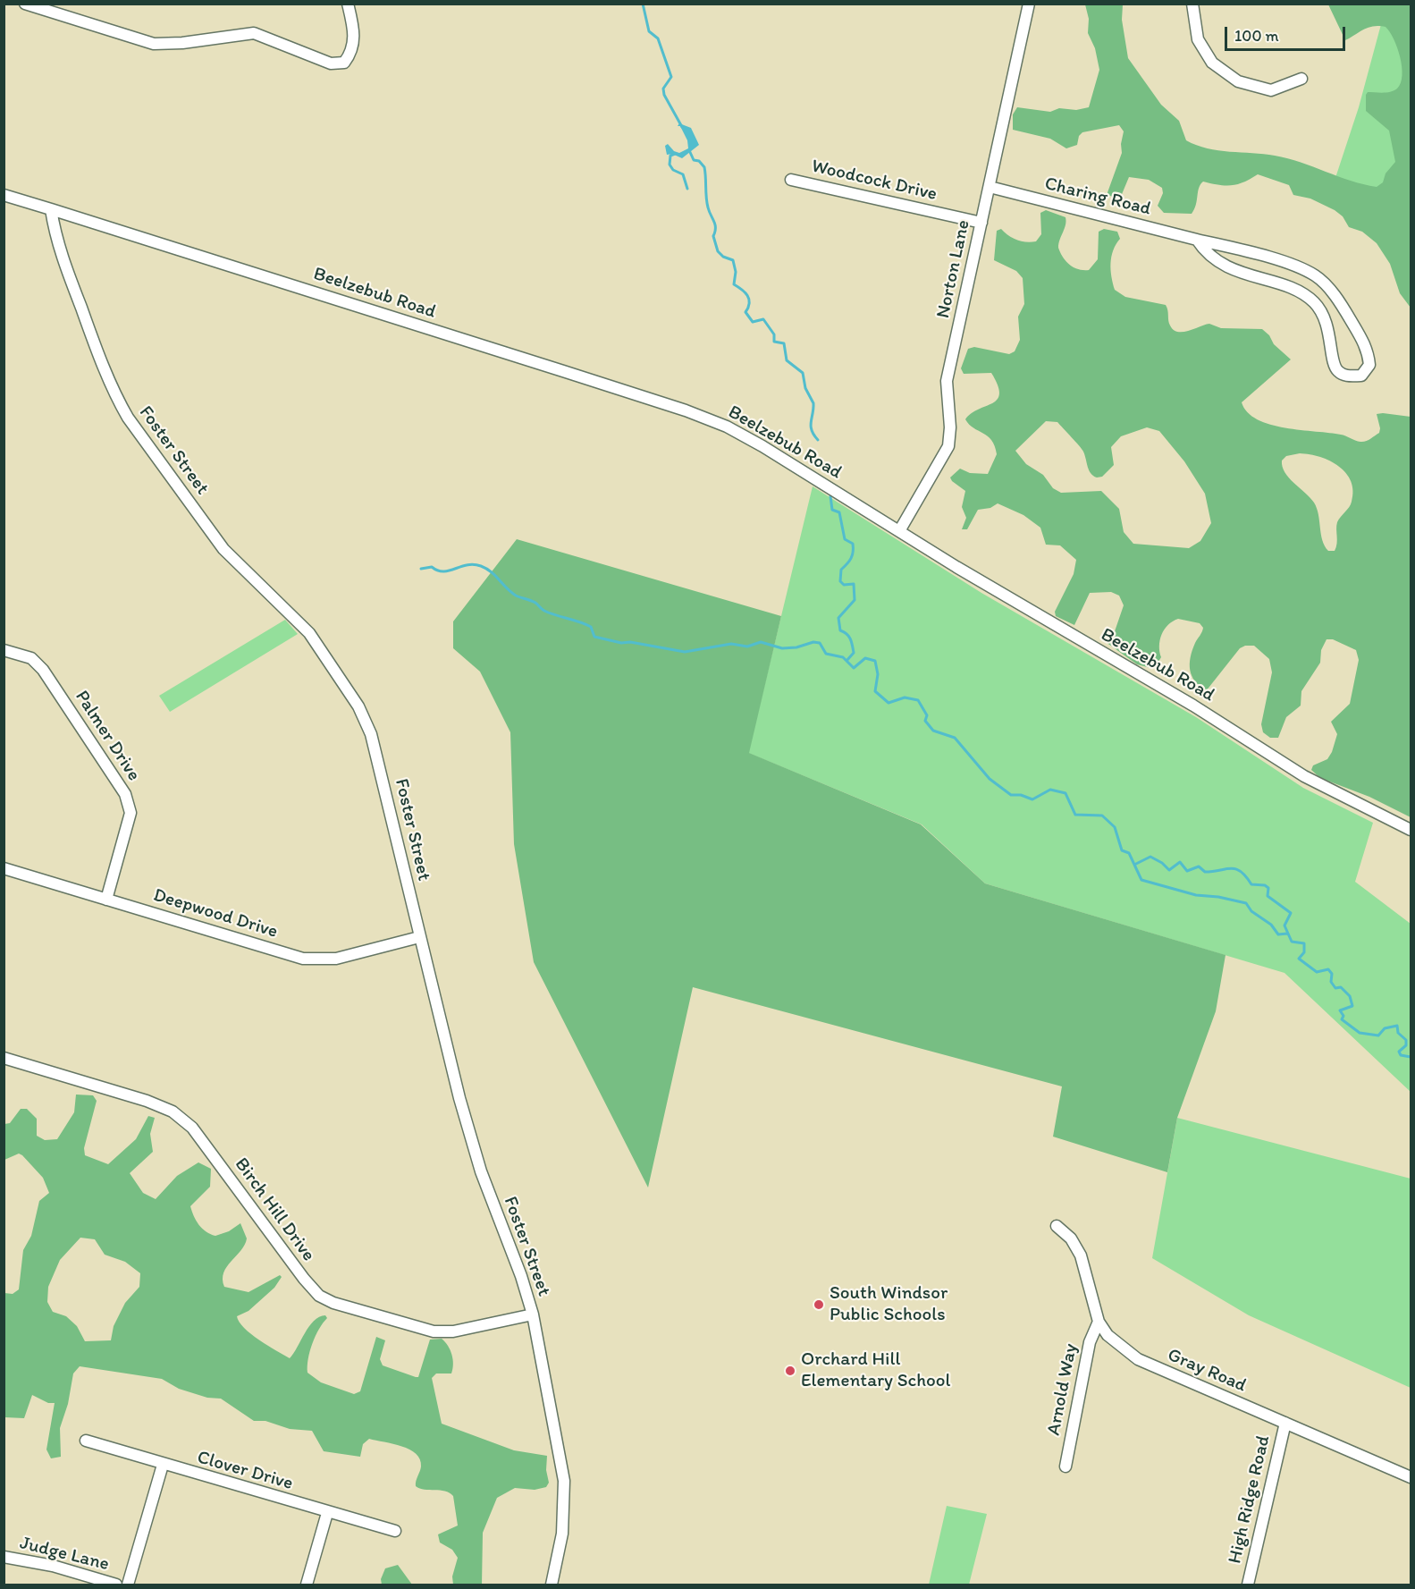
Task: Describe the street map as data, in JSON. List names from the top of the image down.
{
  "streets": {
    "street": [
      "Woodcock Drive",
      "Charing Road",
      "Norton Lane",
      "Beelzebub Road",
      "Foster Street",
      "Palmer Drive",
      "Deepwood Drive",
      "Birch Hill Drive",
      "Gray Road",
      "Arnold Way",
      "Clover Drive",
      "High Ridge Road",
      "Judge Lane"
    ]
  },
  "crossings": [
    ["Woodcock Drive", "Norton Lane"],
    ["Charing Road", "Norton Lane"],
    ["Norton Lane", "Beelzebub Road"],
    ["Beelzebub Road", "Foster Street"],
    ["Foster Street", "Deepwood Drive"],
    ["Foster Street", "Birch Hill Drive"],
    ["Palmer Drive", "Deepwood Drive"],
    ["Gray Road", "Arnold Way"],
    ["Gray Road", "High Ridge Road"]
  ],
  "places": ["South Windsor Public Schools", "Orchard Hill Elementary School"],
  "scale_bar": "100 m"
}
